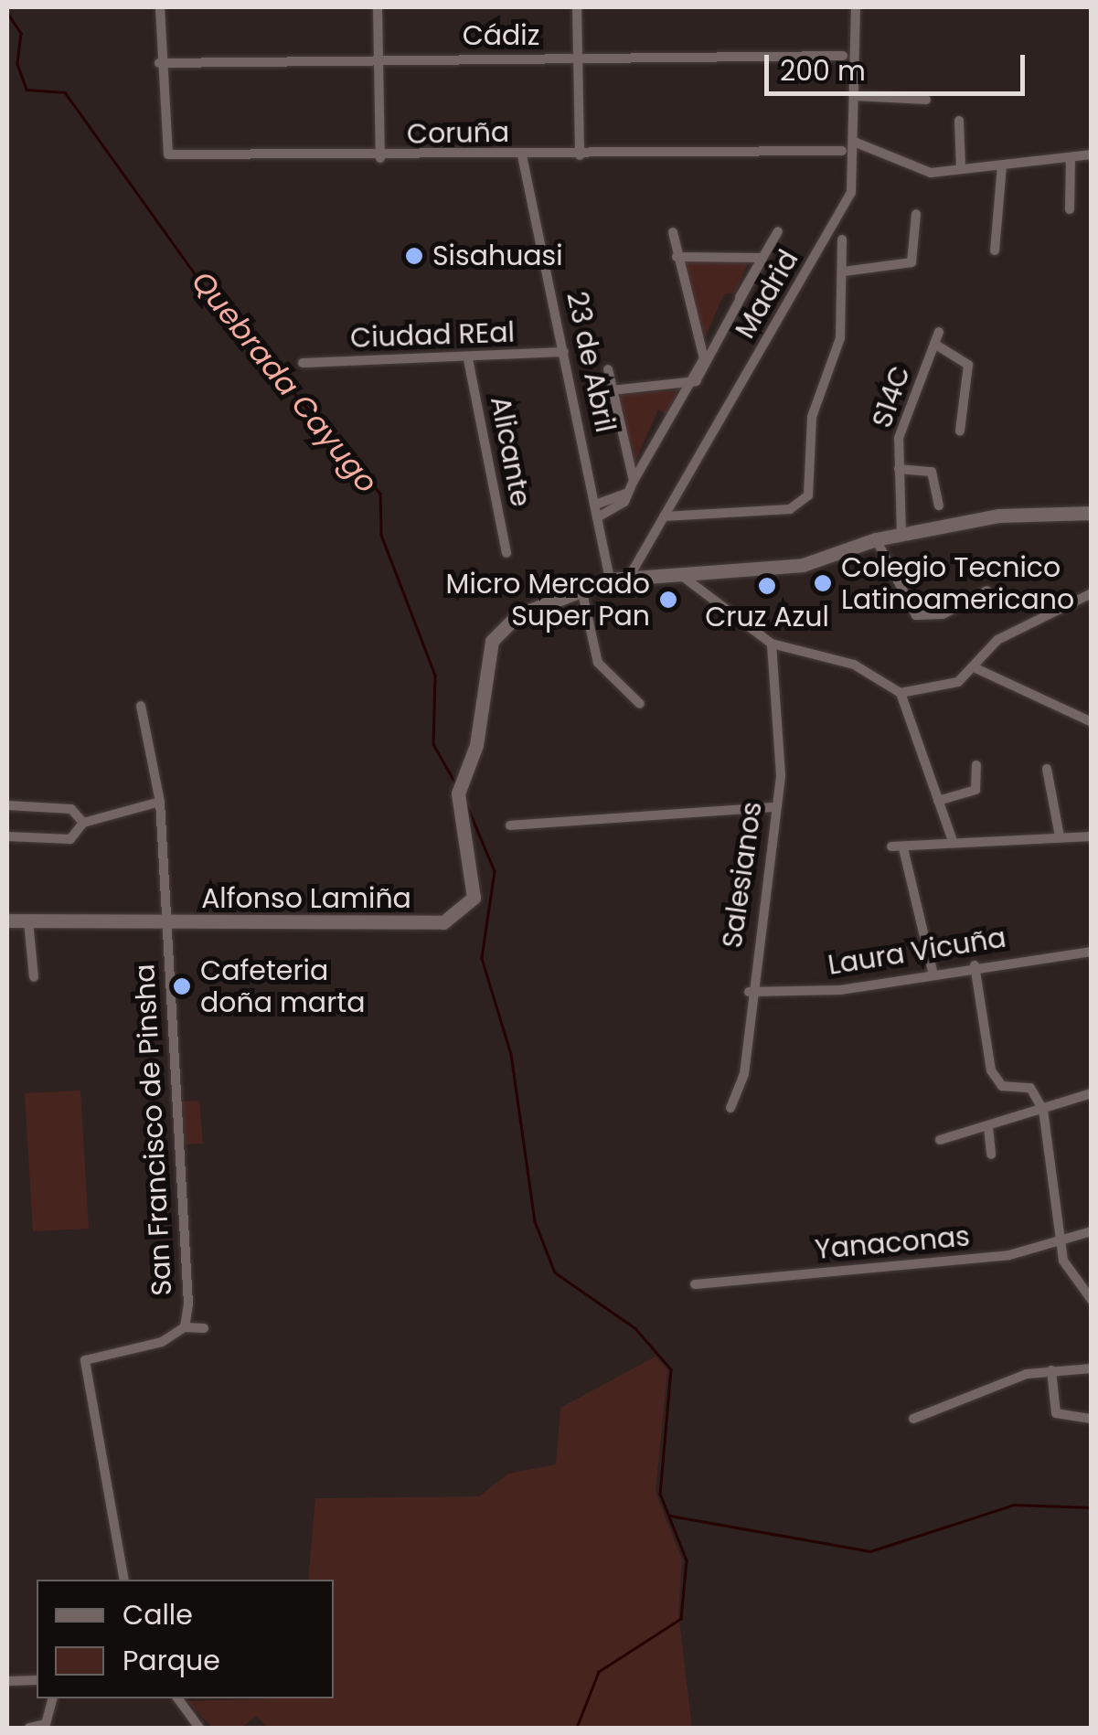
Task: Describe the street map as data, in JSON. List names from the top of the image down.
{
  "streets": {
    "street": [
      "Cádiz",
      "Coruña",
      "Madrid",
      "Ciudad REal",
      "23 de Abril",
      "S14C",
      "Alicante",
      "Salesianos",
      "Alfonso Lamiña",
      "Laura Vicuña",
      "San Francisco de Pinsha",
      "Yanaconas"
    ]
  },
  "crossings": [
    ["Cádiz", "Coruña"],
    ["Coruña", "23 de Abril"],
    ["Madrid", "Alfonso Lamiña"],
    ["Ciudad REal", "23 de Abril"],
    ["Ciudad REal", "Alicante"],
    ["23 de Abril", "Alfonso Lamiña"],
    ["S14C", "Alfonso Lamiña"],
    ["Salesianos", "Laura Vicuña"],
    ["Alfonso Lamiña", "San Francisco de Pinsha"]
  ],
  "water": ["Quebrada Cayugo"],
  "places": [
    "Sisahuasi",
    "Colegio Tecnico Latinoamericano",
    "Cruz Azul",
    "Micro Mercado Super Pan",
    "Cafeteria doña marta"
  ],
  "legend": ["Calle", "Parque"],
  "scale_bar": "200 m"
}
